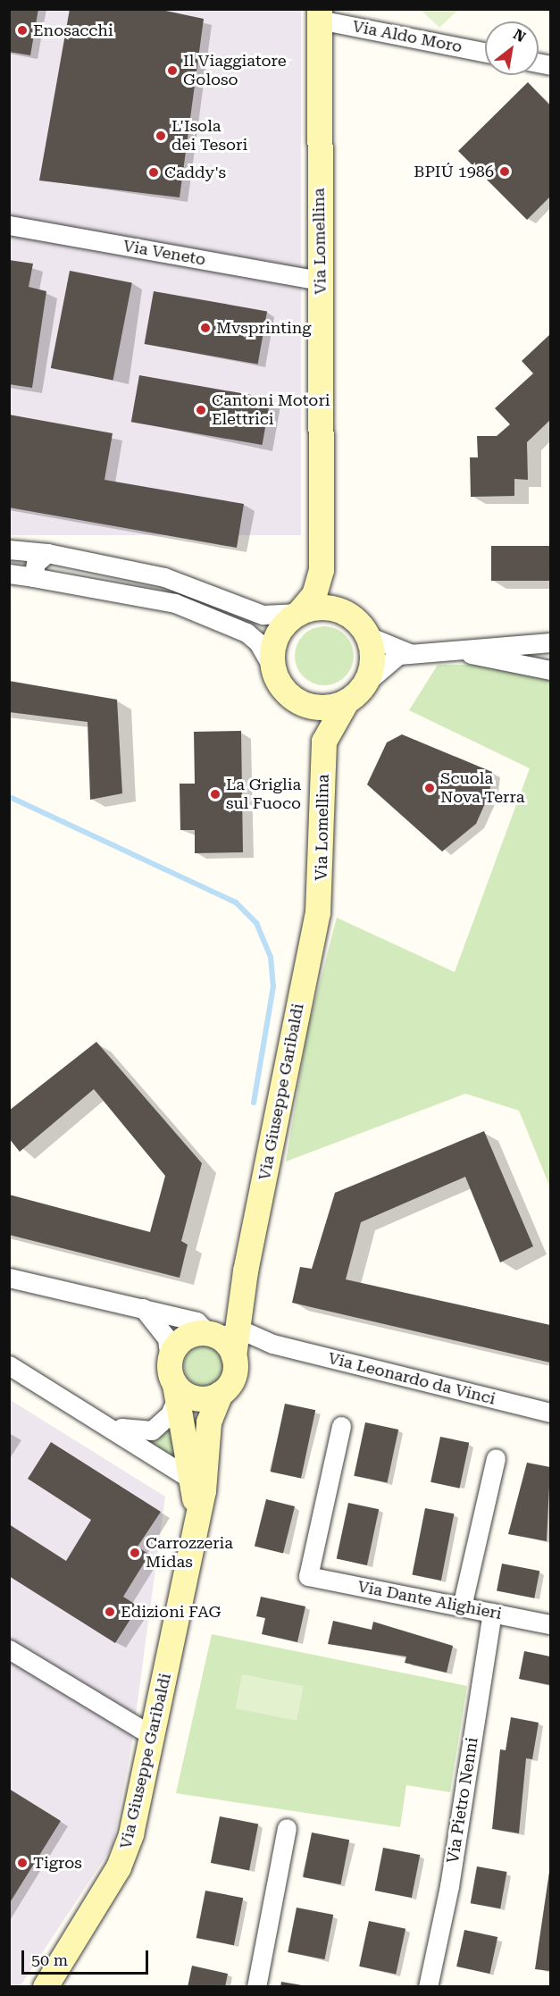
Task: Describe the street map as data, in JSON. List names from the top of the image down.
{
  "streets": {
    "main road": ["Via Lomellina", "Via Giuseppe Garibaldi"],
    "street": [
      "Via Aldo Moro",
      "Via Veneto",
      "Via Leonardo da Vinci",
      "Via Dante Alighieri",
      "Via Pietro Nenni"
    ]
  },
  "crossings": [
    ["Via Aldo Moro", "Via Lomellina"],
    ["Via Lomellina", "Via Veneto"],
    ["Via Lomellina", "Via Giuseppe Garibaldi"],
    ["Via Giuseppe Garibaldi", "Via Leonardo da Vinci"],
    ["Via Dante Alighieri", "Via Pietro Nenni"]
  ],
  "places": [
    "Enosacchi",
    "Il Viaggiatore Goloso",
    "L'Isola dei Tesori",
    "BPIÚ 1986",
    "Caddy's",
    "Mvsprinting",
    "Cantoni Motori Elettrici",
    "Scuola Nova Terra",
    "La Griglia sul Fuoco",
    "Carrozzeria Midas",
    "Edizioni FAG",
    "Tigros"
  ],
  "scale_bar": "50 m",
  "north": "top right"
}
